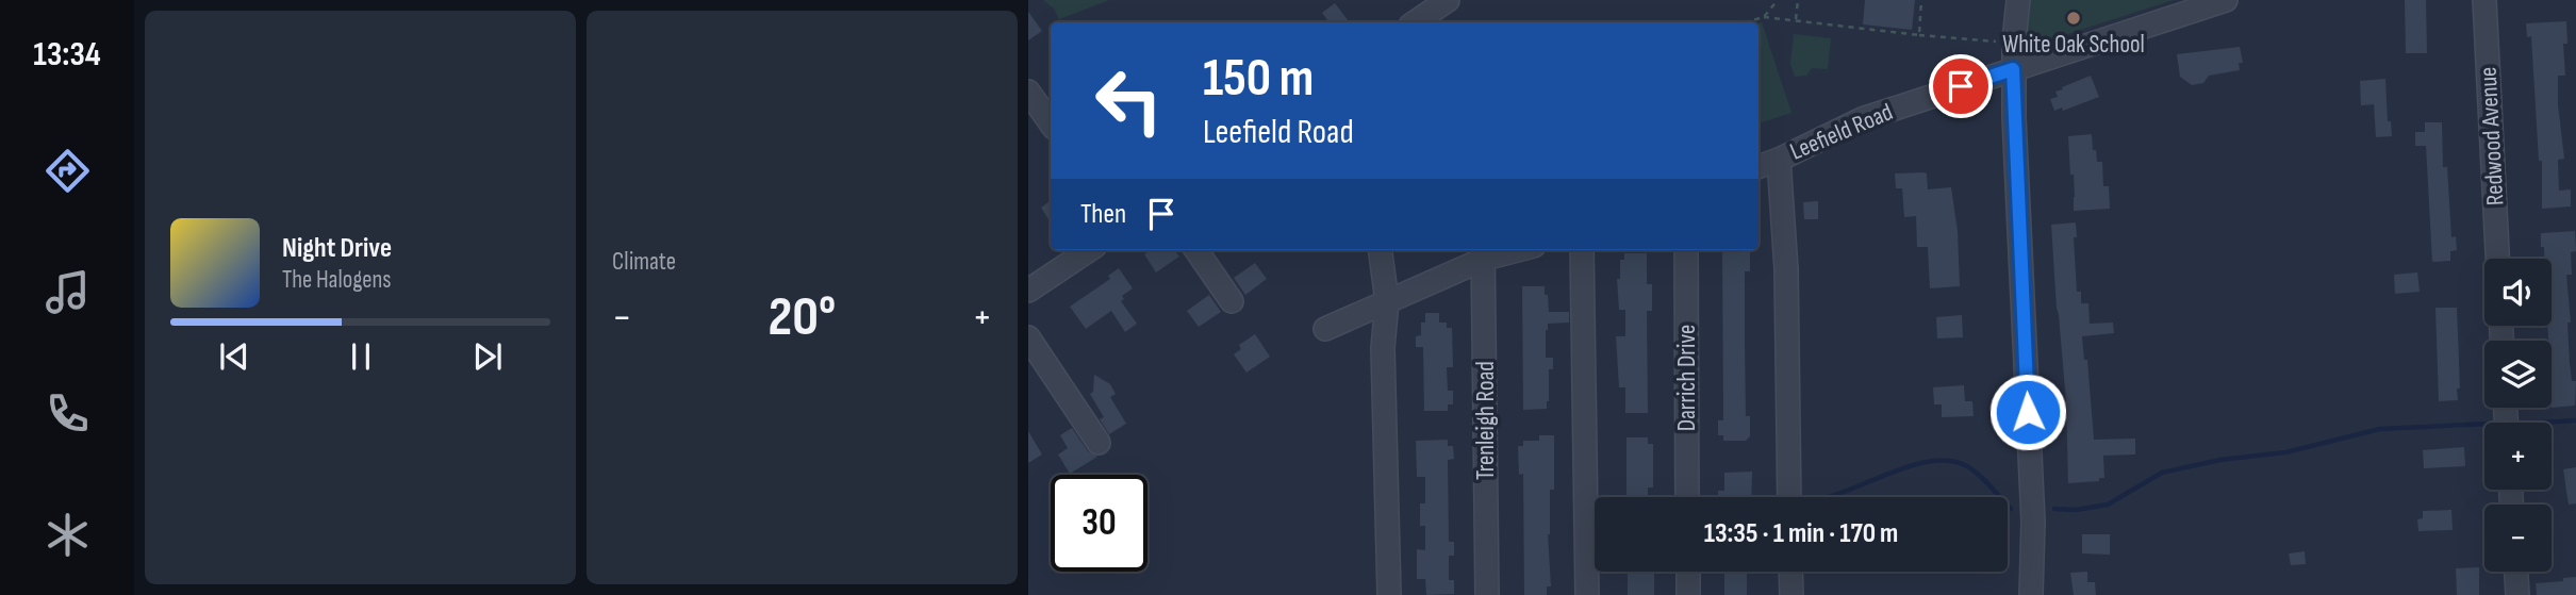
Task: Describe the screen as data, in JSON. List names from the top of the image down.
{
  "streets": {
    "street": [
      "Leefield Road",
      "Redwood Avenue",
      "Darrich Drive",
      "Trenleigh Road"
    ]
  },
  "places": ["White Oak School"],
  "page": {
    "tabs": "13:34",
    "tile": "Climate",
    "turn": ["150 m", "Leefield Road"],
    "then": "Then",
    "song": ["Night Drive", "The Halogens"],
    "map_buttons": ["+", "−"],
    "heat": ["−", "20°", "+"],
    "limit": "30",
    "trip": "13:35 · 1 min · 170 m"
  }
}
